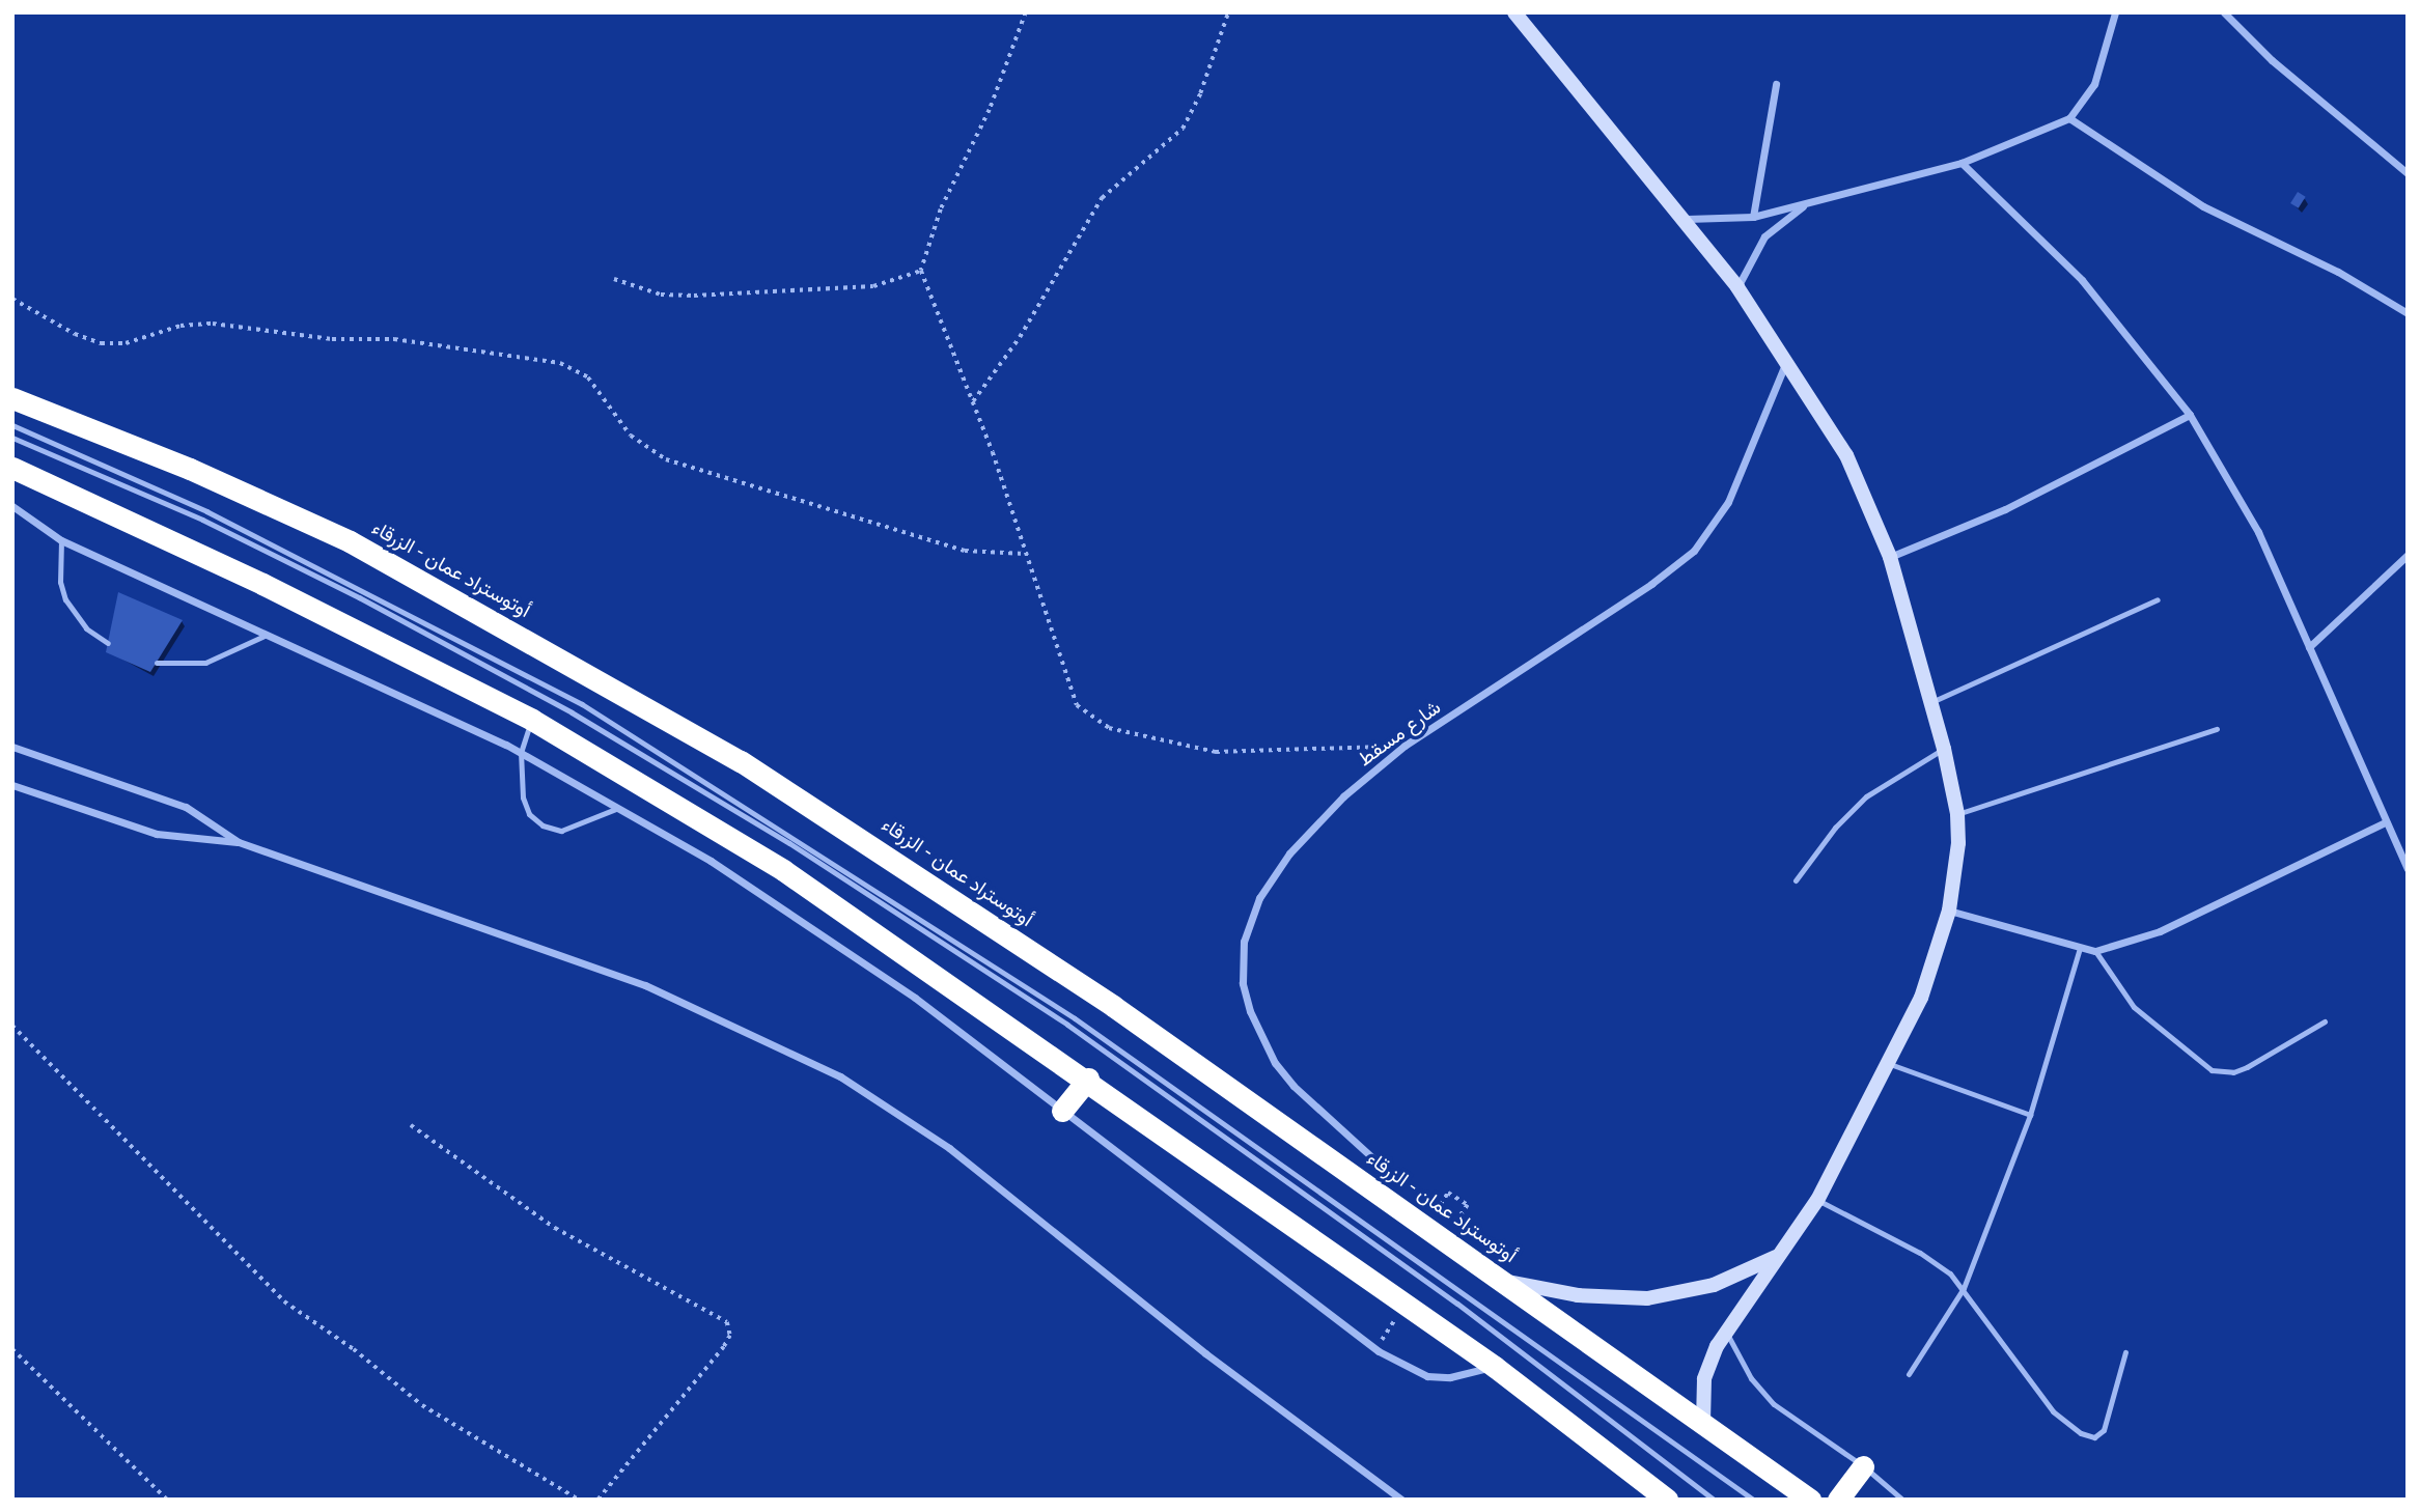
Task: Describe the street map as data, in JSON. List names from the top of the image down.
{
  "streets": {
    "highway": ["أوتوستراد عمان - الزرقاء"],
    "street": ["شارع مسقط"]
  },
  "crossings": [
    ["أوتوستراد عمان - الزرقاء", "شارع مسقط"]
  ]
}
